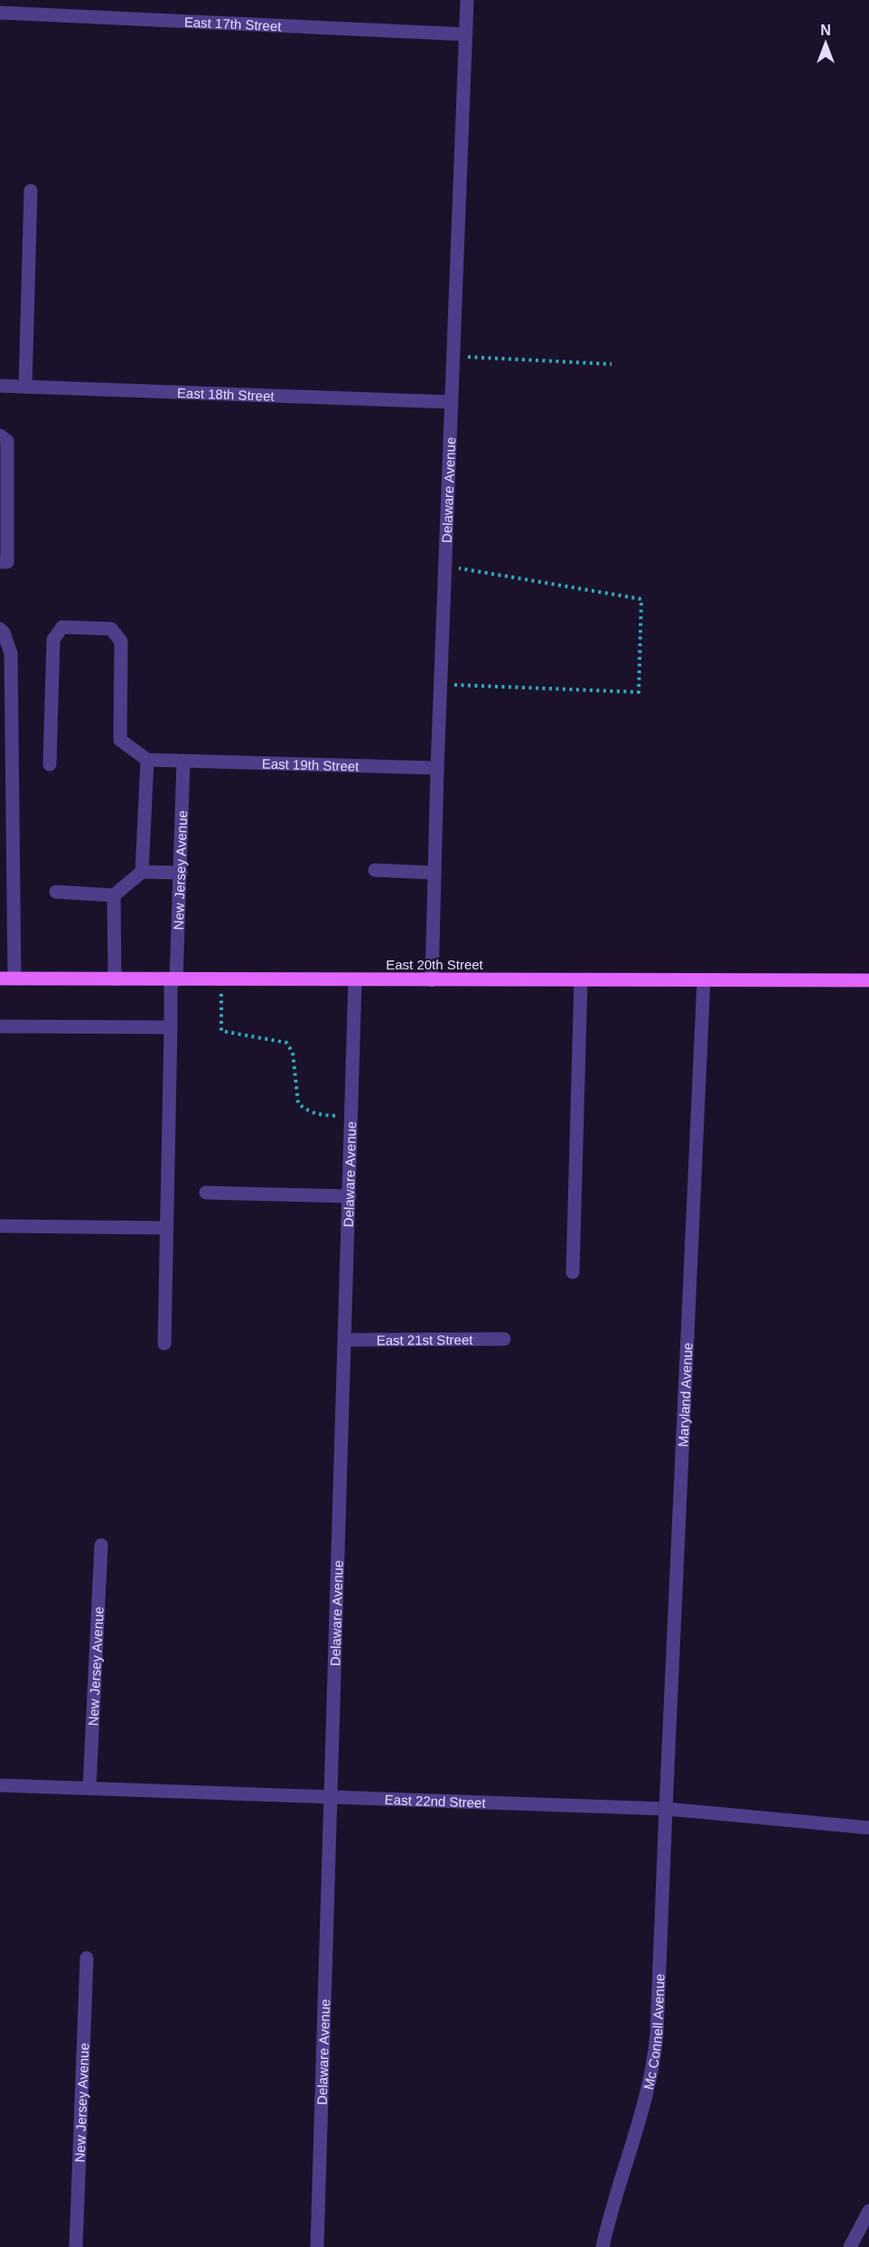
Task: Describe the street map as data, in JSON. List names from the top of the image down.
{
  "streets": {
    "main road": ["East 20th Street"],
    "street": [
      "East 17th Street",
      "East 18th Street",
      "Delaware Avenue",
      "East 19th Street",
      "New Jersey Avenue",
      "East 21st Street",
      "Maryland Avenue",
      "East 22nd Street",
      "Mc Connell Avenue"
    ]
  },
  "crossings": [
    ["East 17th Street", "Delaware Avenue"],
    ["East 18th Street", "Delaware Avenue"],
    ["Delaware Avenue", "East 19th Street"],
    ["Delaware Avenue", "East 20th Street"],
    ["Delaware Avenue", "East 21st Street"],
    ["Delaware Avenue", "East 22nd Street"],
    ["East 19th Street", "New Jersey Avenue"],
    ["New Jersey Avenue", "East 20th Street"],
    ["New Jersey Avenue", "East 22nd Street"],
    ["East 20th Street", "Maryland Avenue"],
    ["Maryland Avenue", "East 22nd Street"],
    ["Maryland Avenue", "Mc Connell Avenue"],
    ["East 22nd Street", "Mc Connell Avenue"]
  ],
  "north": "top"
}
